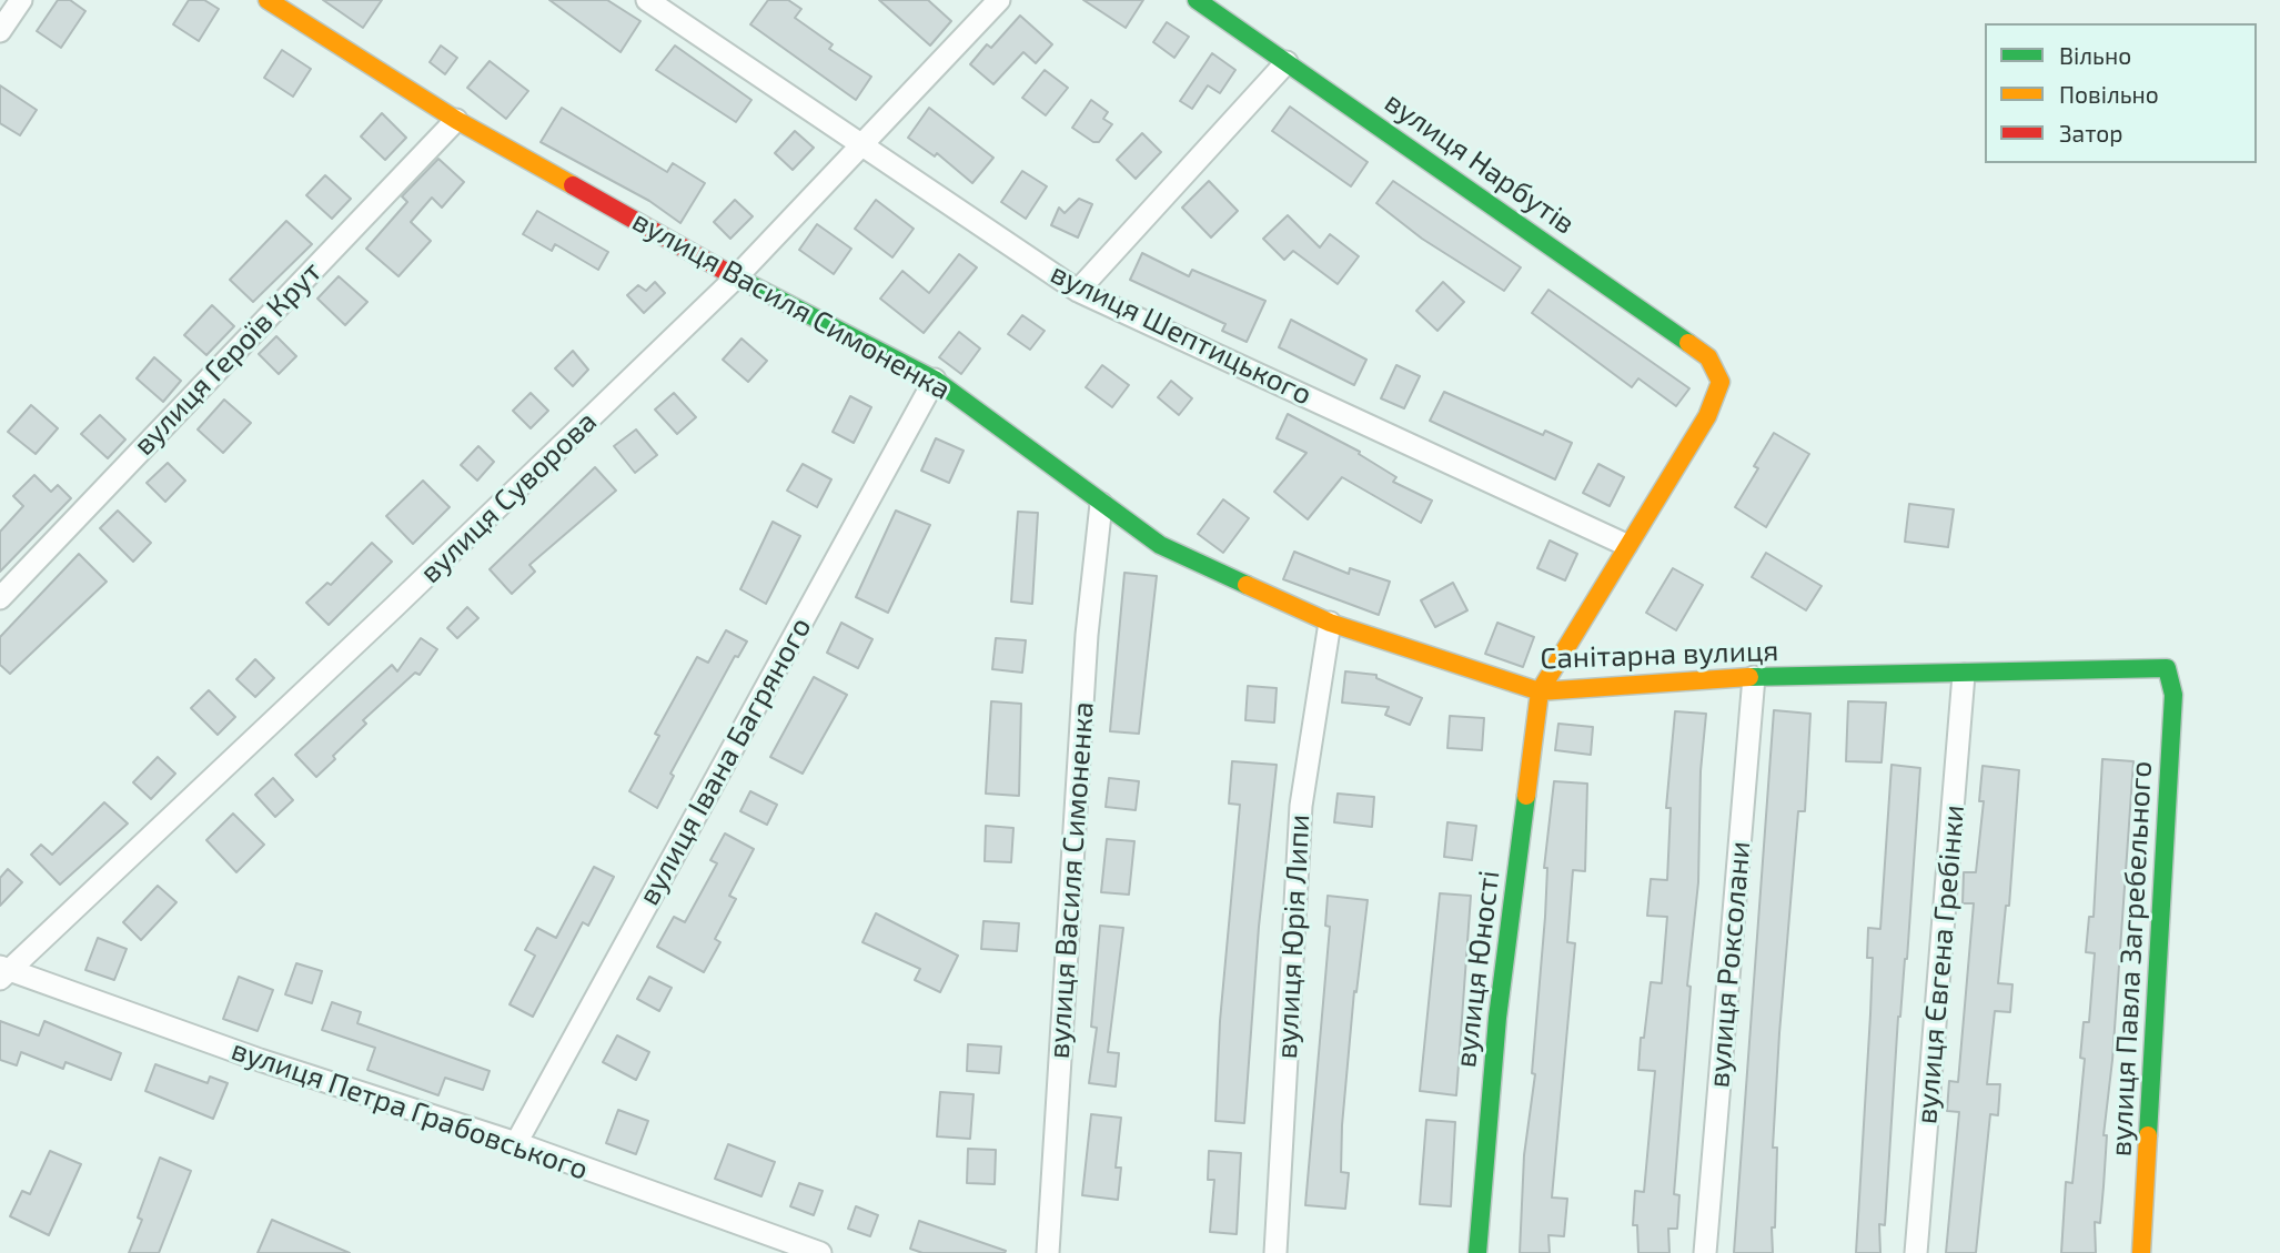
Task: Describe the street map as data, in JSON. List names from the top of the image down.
{
  "streets": {
    "street": [
      "вулиця Нарбутів",
      "вулиця Василя Симоненка",
      "вулиця Шептицького",
      "вулиця Героїв Крут",
      "вулиця Суворова",
      "Санітарна вулиця",
      "вулиця Івана Багряного",
      "вулиця Юрія Липи",
      "вулиця Павла Загребельного",
      "вулиця Роксолани",
      "вулиця Євгена Гребінки",
      "вулиця Юності",
      "вулиця Петра Грабовського"
    ]
  },
  "crossings": [
    ["вулиця Нарбутів", "вулиця Шептицького"],
    ["вулиця Василя Симоненка", "вулиця Героїв Крут"],
    ["вулиця Василя Симоненка", "вулиця Суворова"],
    ["вулиця Василя Симоненка", "Санітарна вулиця"],
    ["вулиця Василя Симоненка", "вулиця Івана Багряного"],
    ["вулиця Шептицького", "вулиця Суворова"],
    ["вулиця Суворова", "вулиця Петра Грабовського"],
    ["Санітарна вулиця", "вулиця Юрія Липи"],
    ["Санітарна вулиця", "вулиця Павла Загребельного"],
    ["Санітарна вулиця", "вулиця Роксолани"],
    ["Санітарна вулиця", "вулиця Євгена Гребінки"],
    ["Санітарна вулиця", "вулиця Юності"],
    ["вулиця Івана Багряного", "вулиця Петра Грабовського"]
  ],
  "legend": ["Вільно", "Повільно", "Затор"]
}
